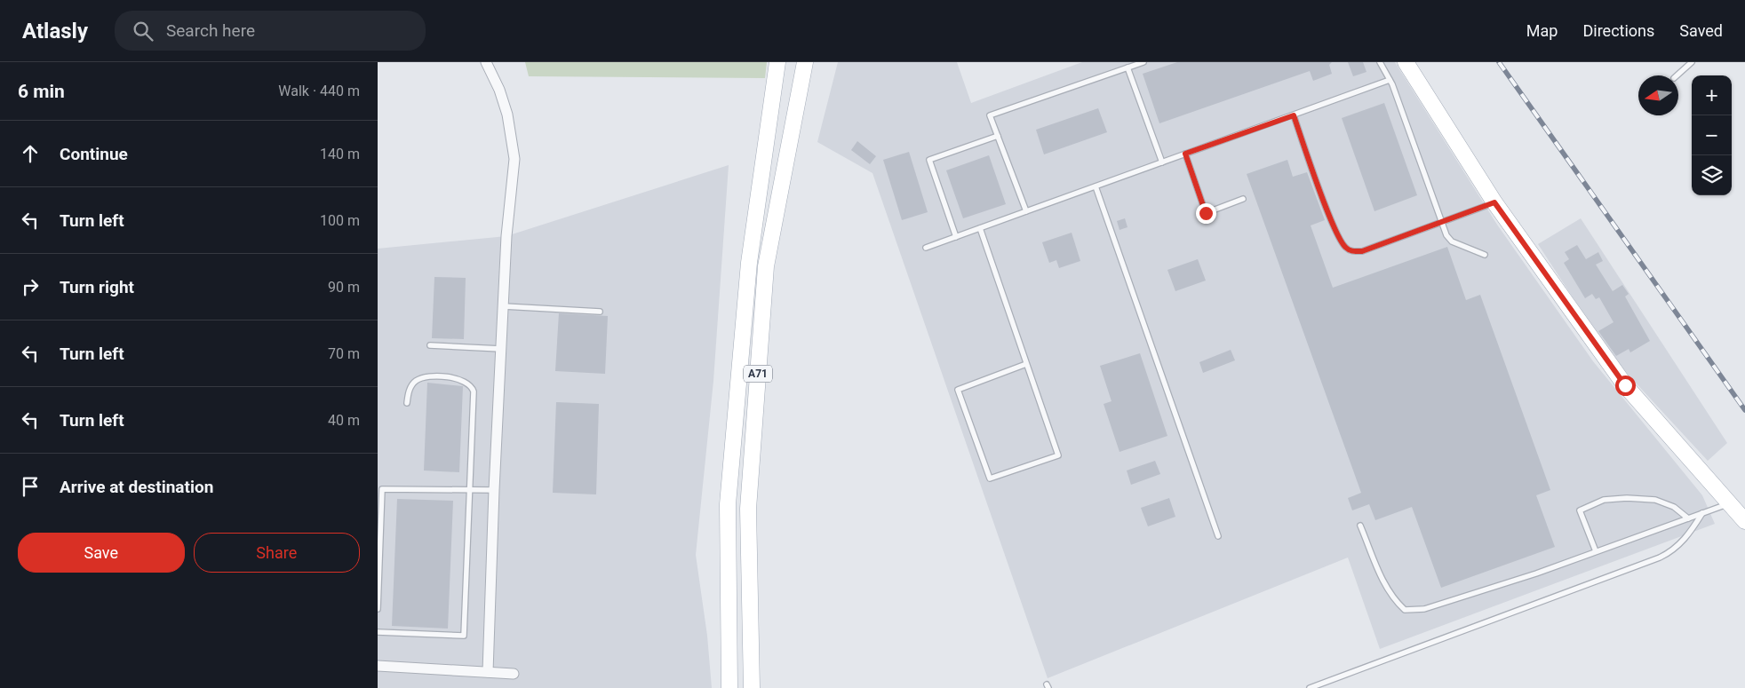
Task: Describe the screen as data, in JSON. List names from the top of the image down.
{
  "streets": {
    "main road": ["A71"]
  },
  "north": "left",
  "page": {
    "header": "Atlasly",
    "search": "Search here",
    "nav": ["Map", "Directions", "Saved"],
    "heading": ["6 min", "Walk · 440 m"],
    "map_buttons": ["+", "−"],
    "list": [
      ["Continue", "140 m"],
      ["Turn left", "100 m"],
      ["Turn right", "90 m"],
      ["Turn left", "70 m"],
      ["Turn left", "40 m"],
      "Arrive at destination"
    ],
    "buttons": ["Save", "Share"]
  }
}
